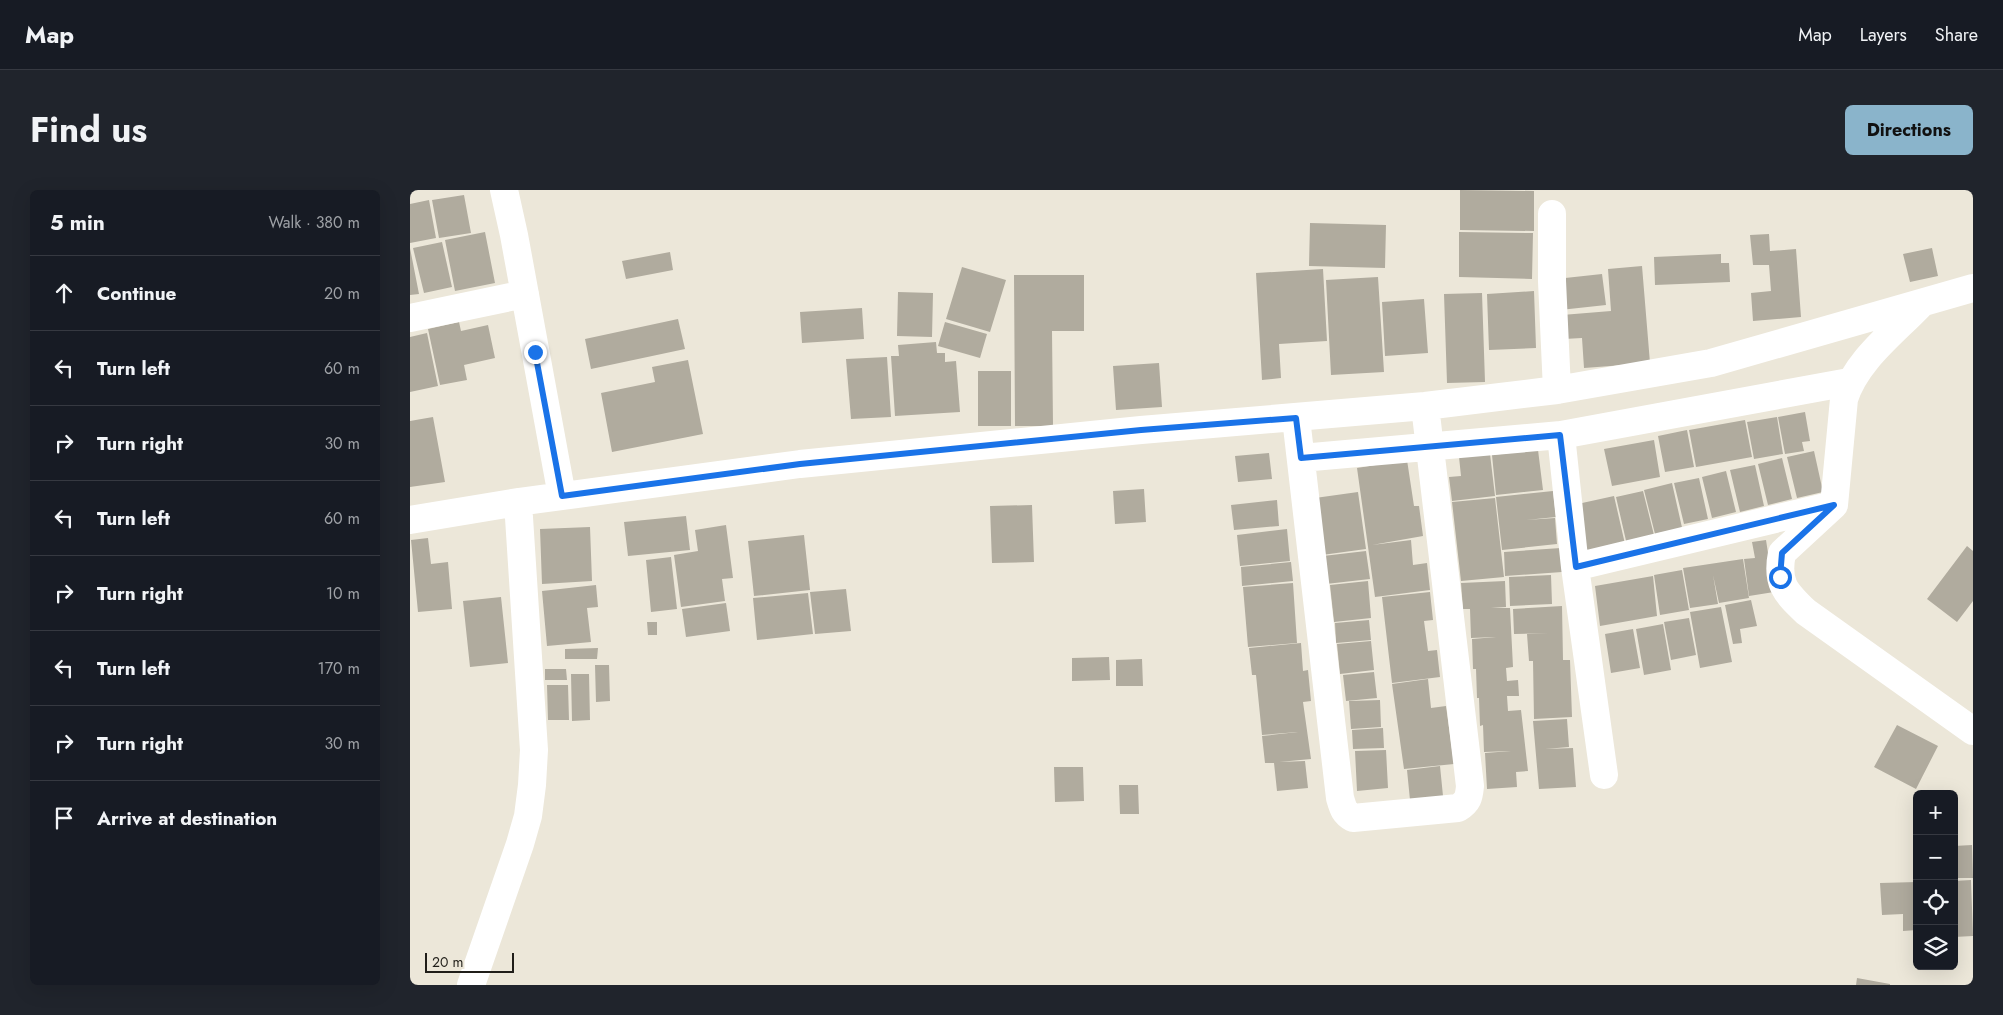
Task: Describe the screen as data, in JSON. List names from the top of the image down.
{
  "scale_bar": "20 m",
  "page": {
    "header": "Map",
    "nav": ["Map", "Layers", "Share"],
    "title": "Find us",
    "buttons": "Directions",
    "heading": ["5 min", "Walk · 380 m"],
    "list": [
      ["Continue", "20 m"],
      ["Turn left", "60 m"],
      ["Turn right", "30 m"],
      ["Turn left", "60 m"],
      ["Turn right", "10 m"],
      ["Turn left", "170 m"],
      ["Turn right", "30 m"],
      "Arrive at destination"
    ],
    "map_buttons": ["+", "−"],
    "scale": "20 m"
  }
}
